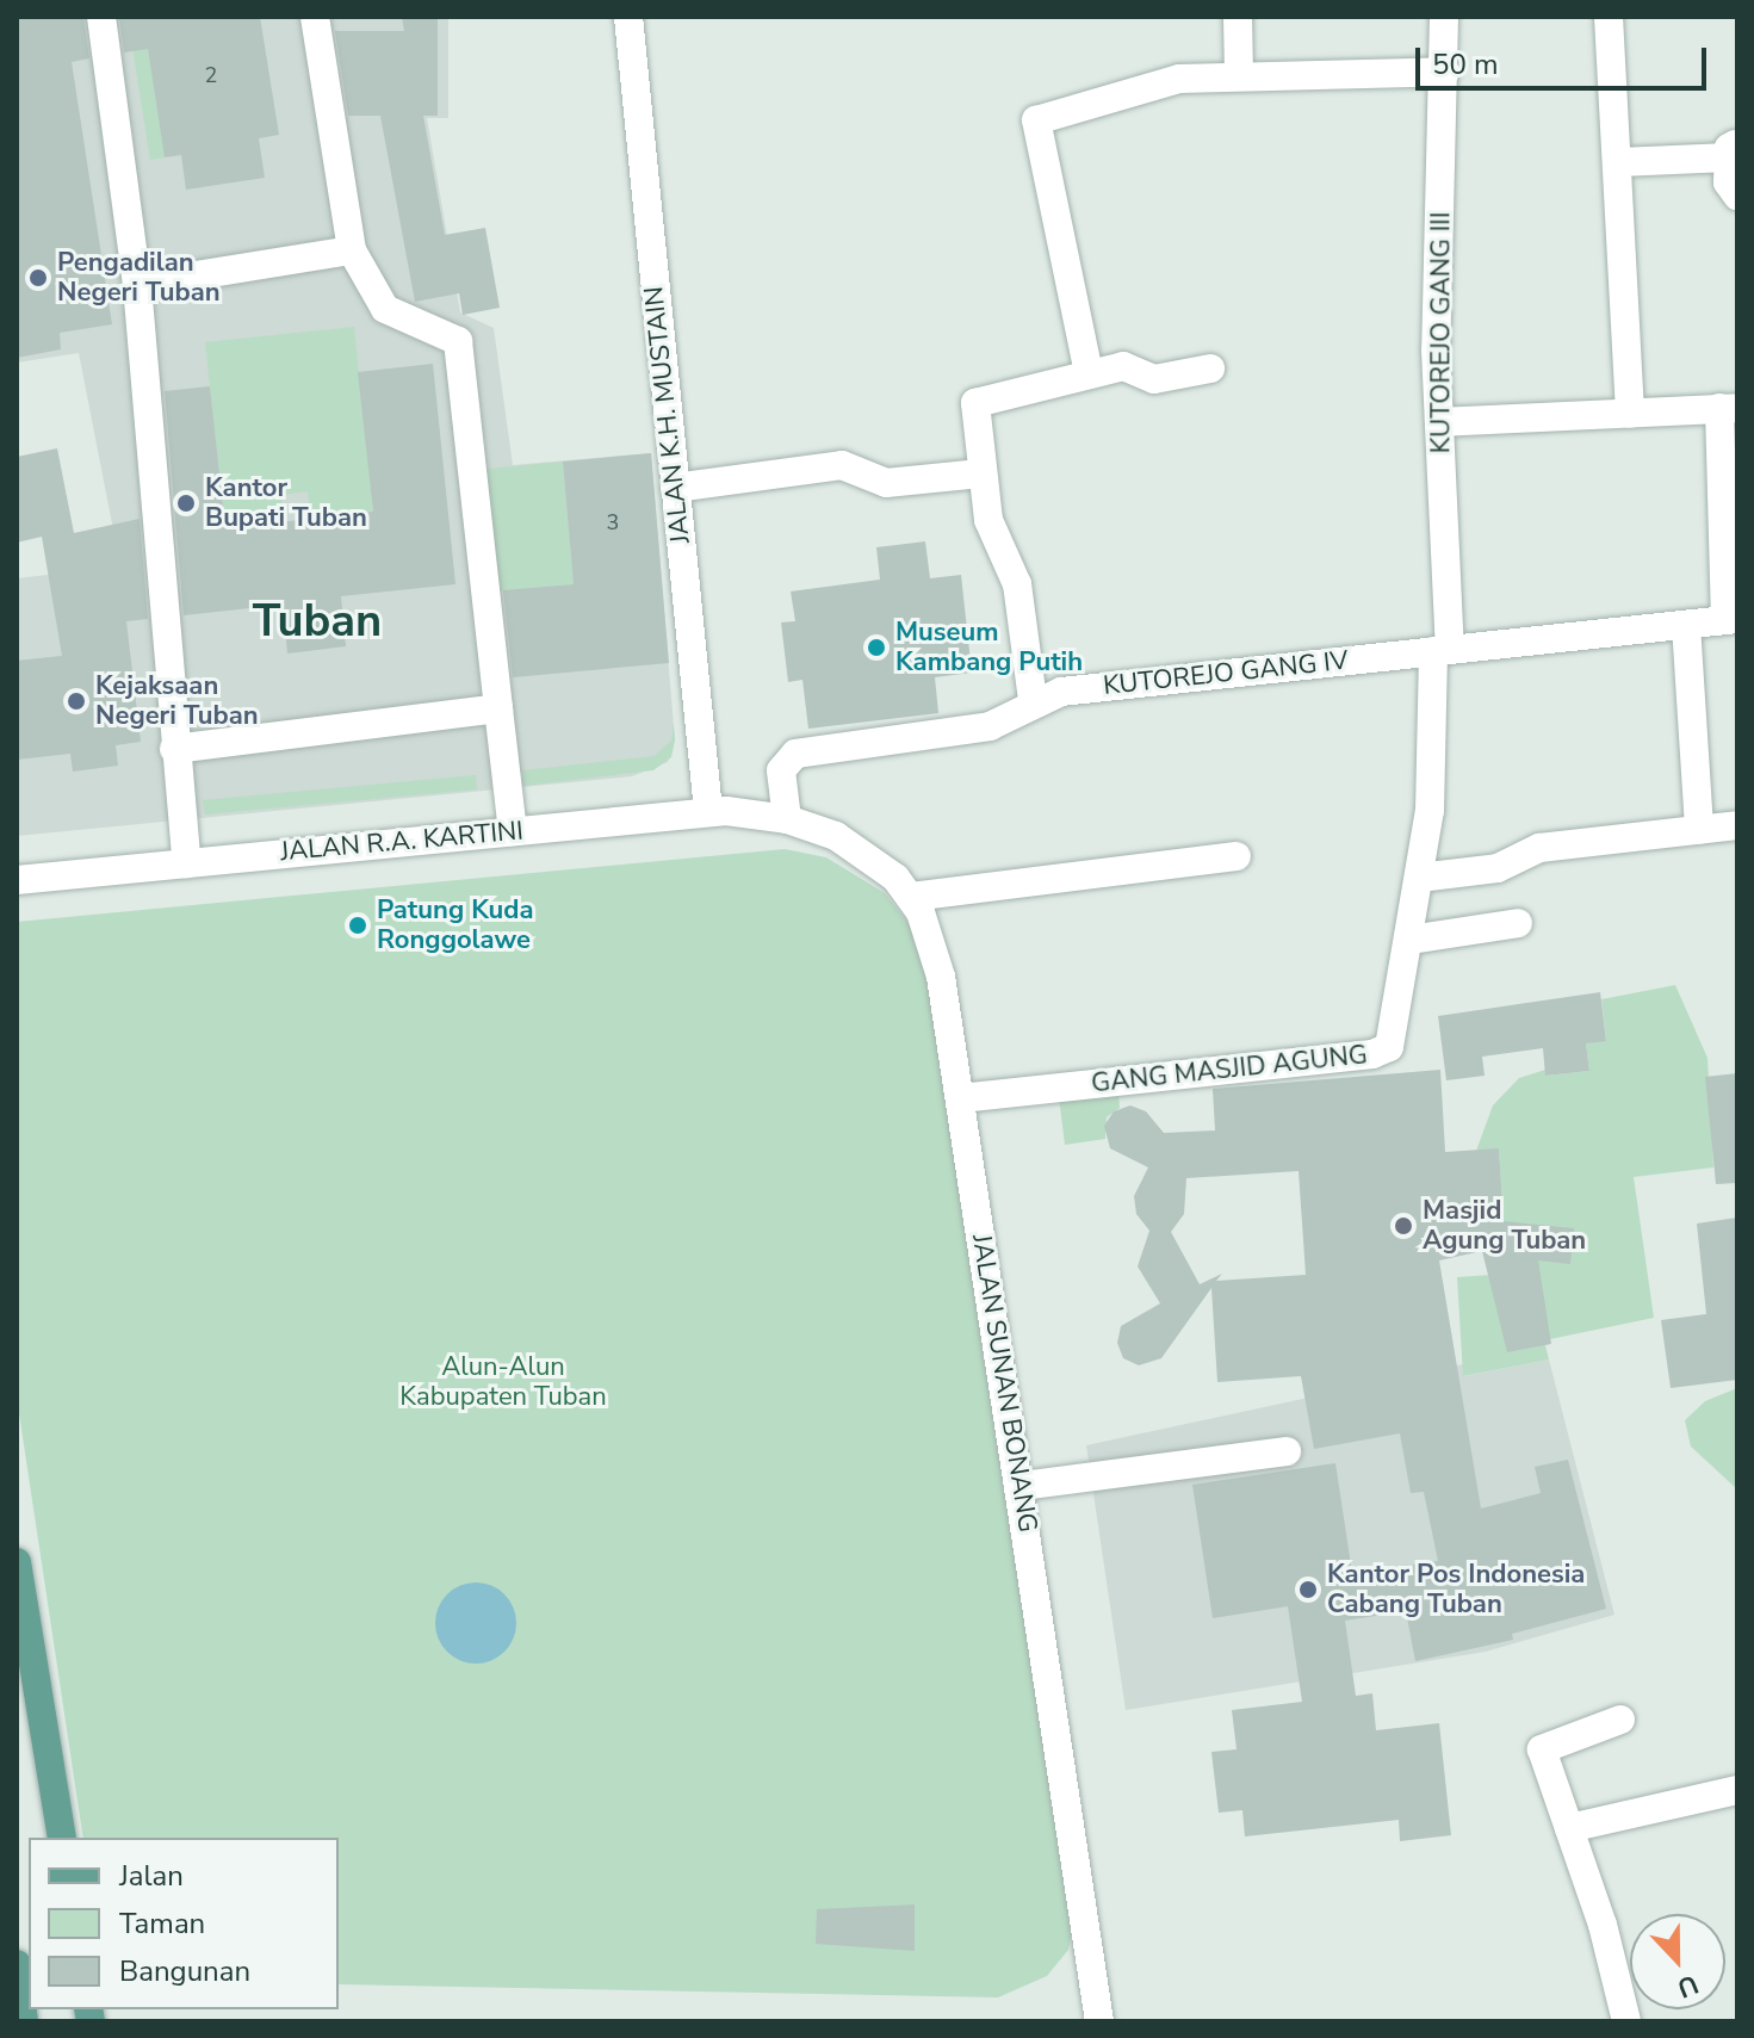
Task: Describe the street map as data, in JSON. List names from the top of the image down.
{
  "streets": {
    "street": [
      "KUTOREJO GANG III",
      "JALAN K.H. MUSTAIN",
      "KUTOREJO GANG IV",
      "JALAN R.A. KARTINI",
      "GANG MASJID AGUNG",
      "JALAN SUNAN BONANG"
    ]
  },
  "crossings": [
    ["KUTOREJO GANG III", "KUTOREJO GANG IV"],
    ["KUTOREJO GANG III", "GANG MASJID AGUNG"],
    ["JALAN K.H. MUSTAIN", "JALAN R.A. KARTINI"],
    ["KUTOREJO GANG IV", "JALAN R.A. KARTINI"],
    ["KUTOREJO GANG IV", "JALAN SUNAN BONANG"],
    ["JALAN R.A. KARTINI", "JALAN SUNAN BONANG"],
    ["GANG MASJID AGUNG", "JALAN SUNAN BONANG"]
  ],
  "districts": ["Tuban"],
  "parks": ["Alun-Alun Kabupaten Tuban"],
  "places": [
    "Pengadilan Negeri Tuban",
    "Kantor Bupati Tuban",
    "Museum Kambang Putih",
    "Kejaksaan Negeri Tuban",
    "Patung Kuda Ronggolawe",
    "Masjid Agung Tuban",
    "Kantor Pos Indonesia Cabang Tuban"
  ],
  "house_numbers": ["2", "3"],
  "legend": ["Jalan", "Taman", "Bangunan"],
  "scale_bar": "50 m",
  "north": "bottom"
}
